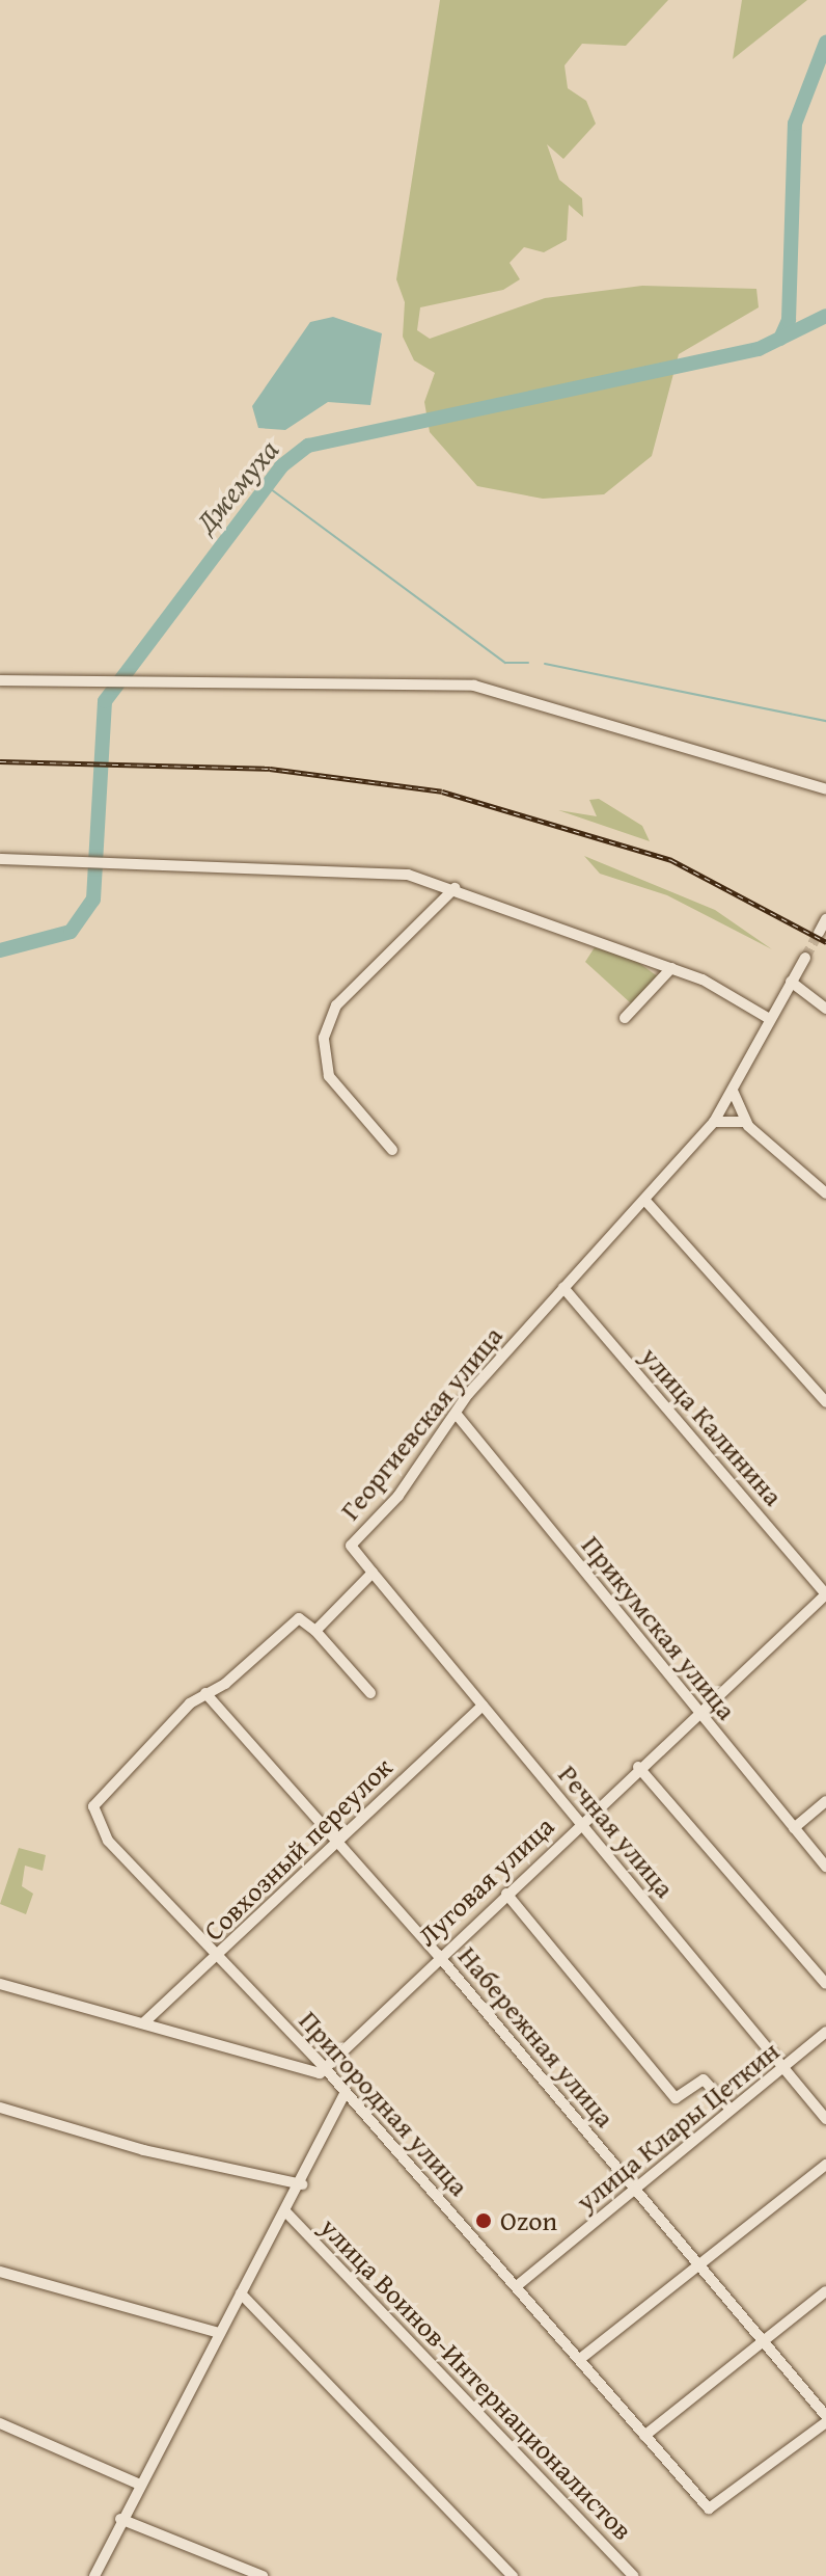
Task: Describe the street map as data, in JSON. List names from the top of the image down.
{
  "streets": {
    "street": [
      "Георгиевская улица",
      "улица Калинина",
      "Прикумская улица",
      "Речная улица",
      "Совхозный переулок",
      "Луговая улица",
      "Набережная улица",
      "Пригородная улица",
      "улица Клары Цеткин",
      "улица Воинов-Интернационалистов"
    ]
  },
  "crossings": [
    ["Георгиевская улица", "улица Калинина"],
    ["Георгиевская улица", "Прикумская улица"],
    ["Георгиевская улица", "Речная улица"],
    ["улица Калинина", "Луговая улица"],
    ["Прикумская улица", "Луговая улица"],
    ["Речная улица", "Совхозный переулок"],
    ["Речная улица", "Луговая улица"],
    ["Речная улица", "улица Клары Цеткин"],
    ["Совхозный переулок", "Набережная улица"],
    ["Совхозный переулок", "Пригородная улица"],
    ["Луговая улица", "Набережная улица"],
    ["Луговая улица", "Пригородная улица"],
    ["Набережная улица", "Пригородная улица"],
    ["Набережная улица", "улица Клары Цеткин"],
    ["Пригородная улица", "улица Клары Цеткин"]
  ],
  "water": ["Джемуха"],
  "places": ["Ozon"]
}
